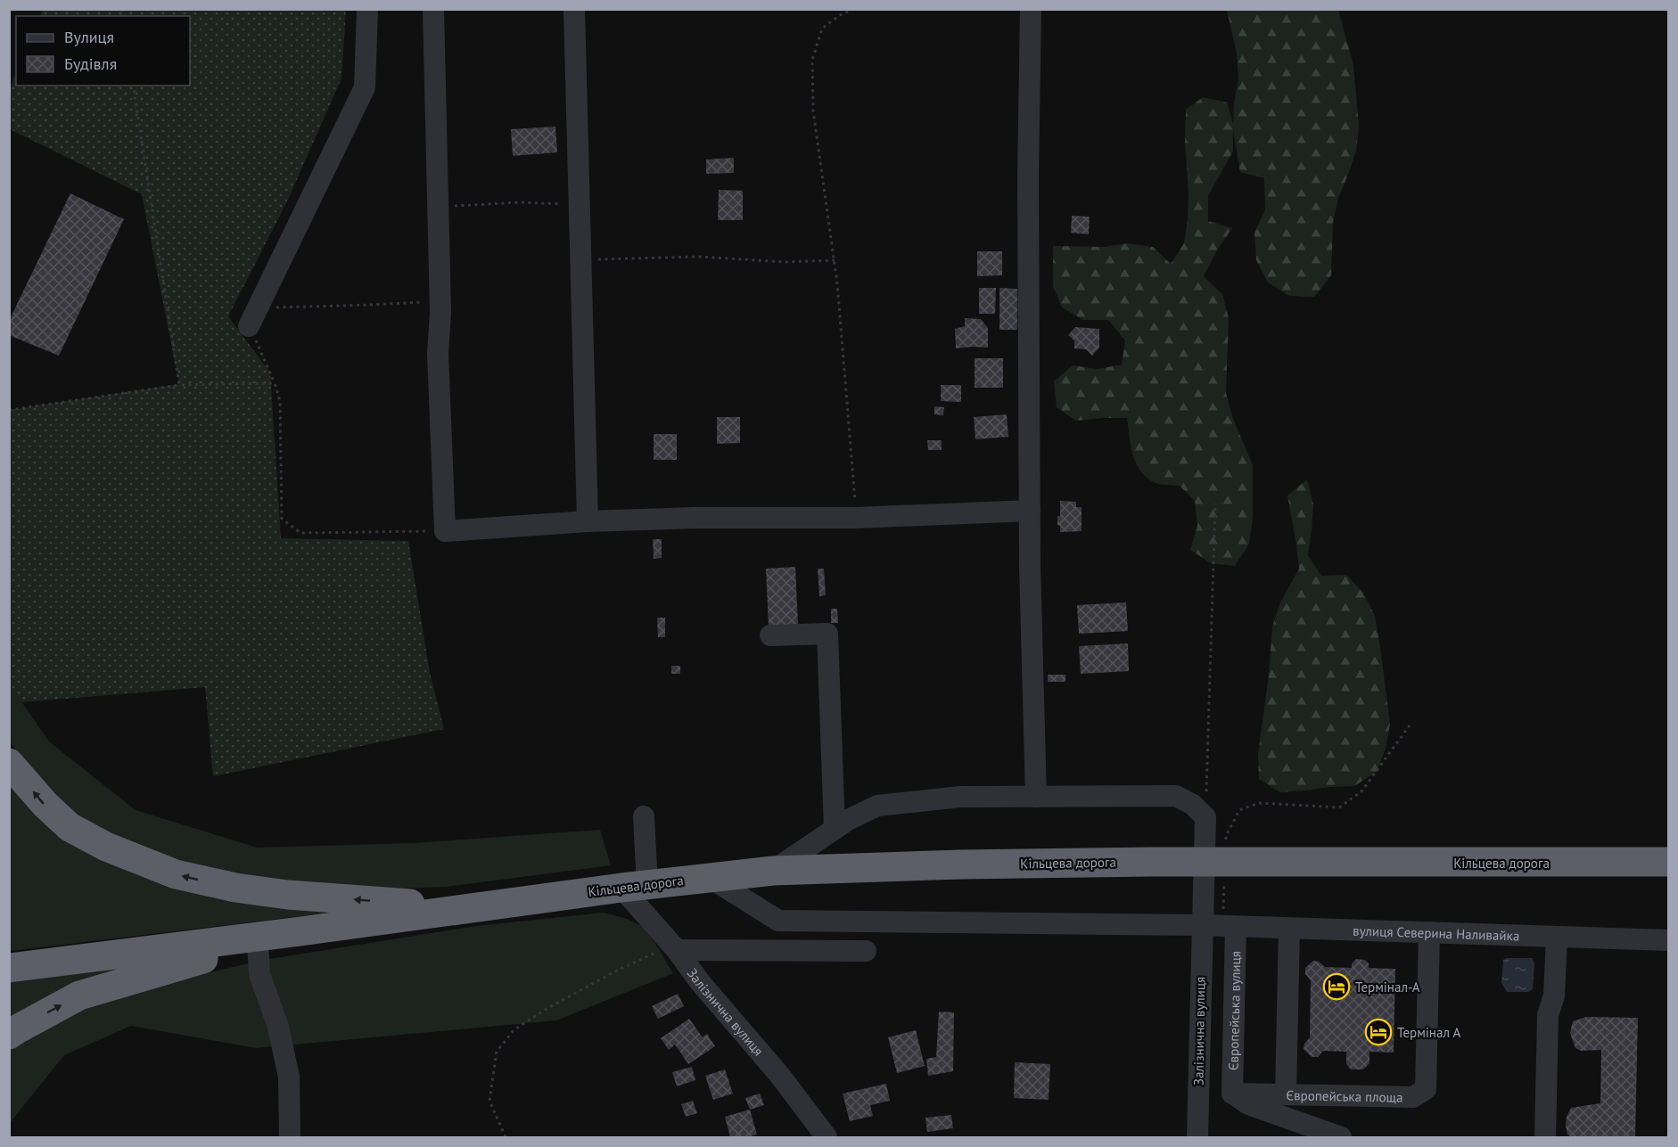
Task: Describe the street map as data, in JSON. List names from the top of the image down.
{
  "streets": {
    "highway": ["Кільцева дорога"],
    "street": [
      "вулиця Северина Наливайка",
      "Залізнична вулиця",
      "Європейська вулиця",
      "Європейська площа"
    ]
  },
  "crossings": [
    ["Кільцева дорога", "вулиця Северина Наливайка"],
    ["Кільцева дорога", "Залізнична вулиця"],
    ["вулиця Северина Наливайка", "Залізнична вулиця"],
    ["вулиця Северина Наливайка", "Європейська вулиця"],
    ["вулиця Северина Наливайка", "Європейська площа"],
    ["Залізнична вулиця", "Європейська вулиця"],
    ["Європейська вулиця", "Європейська площа"]
  ],
  "places": {
    "hotel": ["Термінал-А", "Термінал А"]
  },
  "legend": ["Вулиця", "Будівля"]
}
